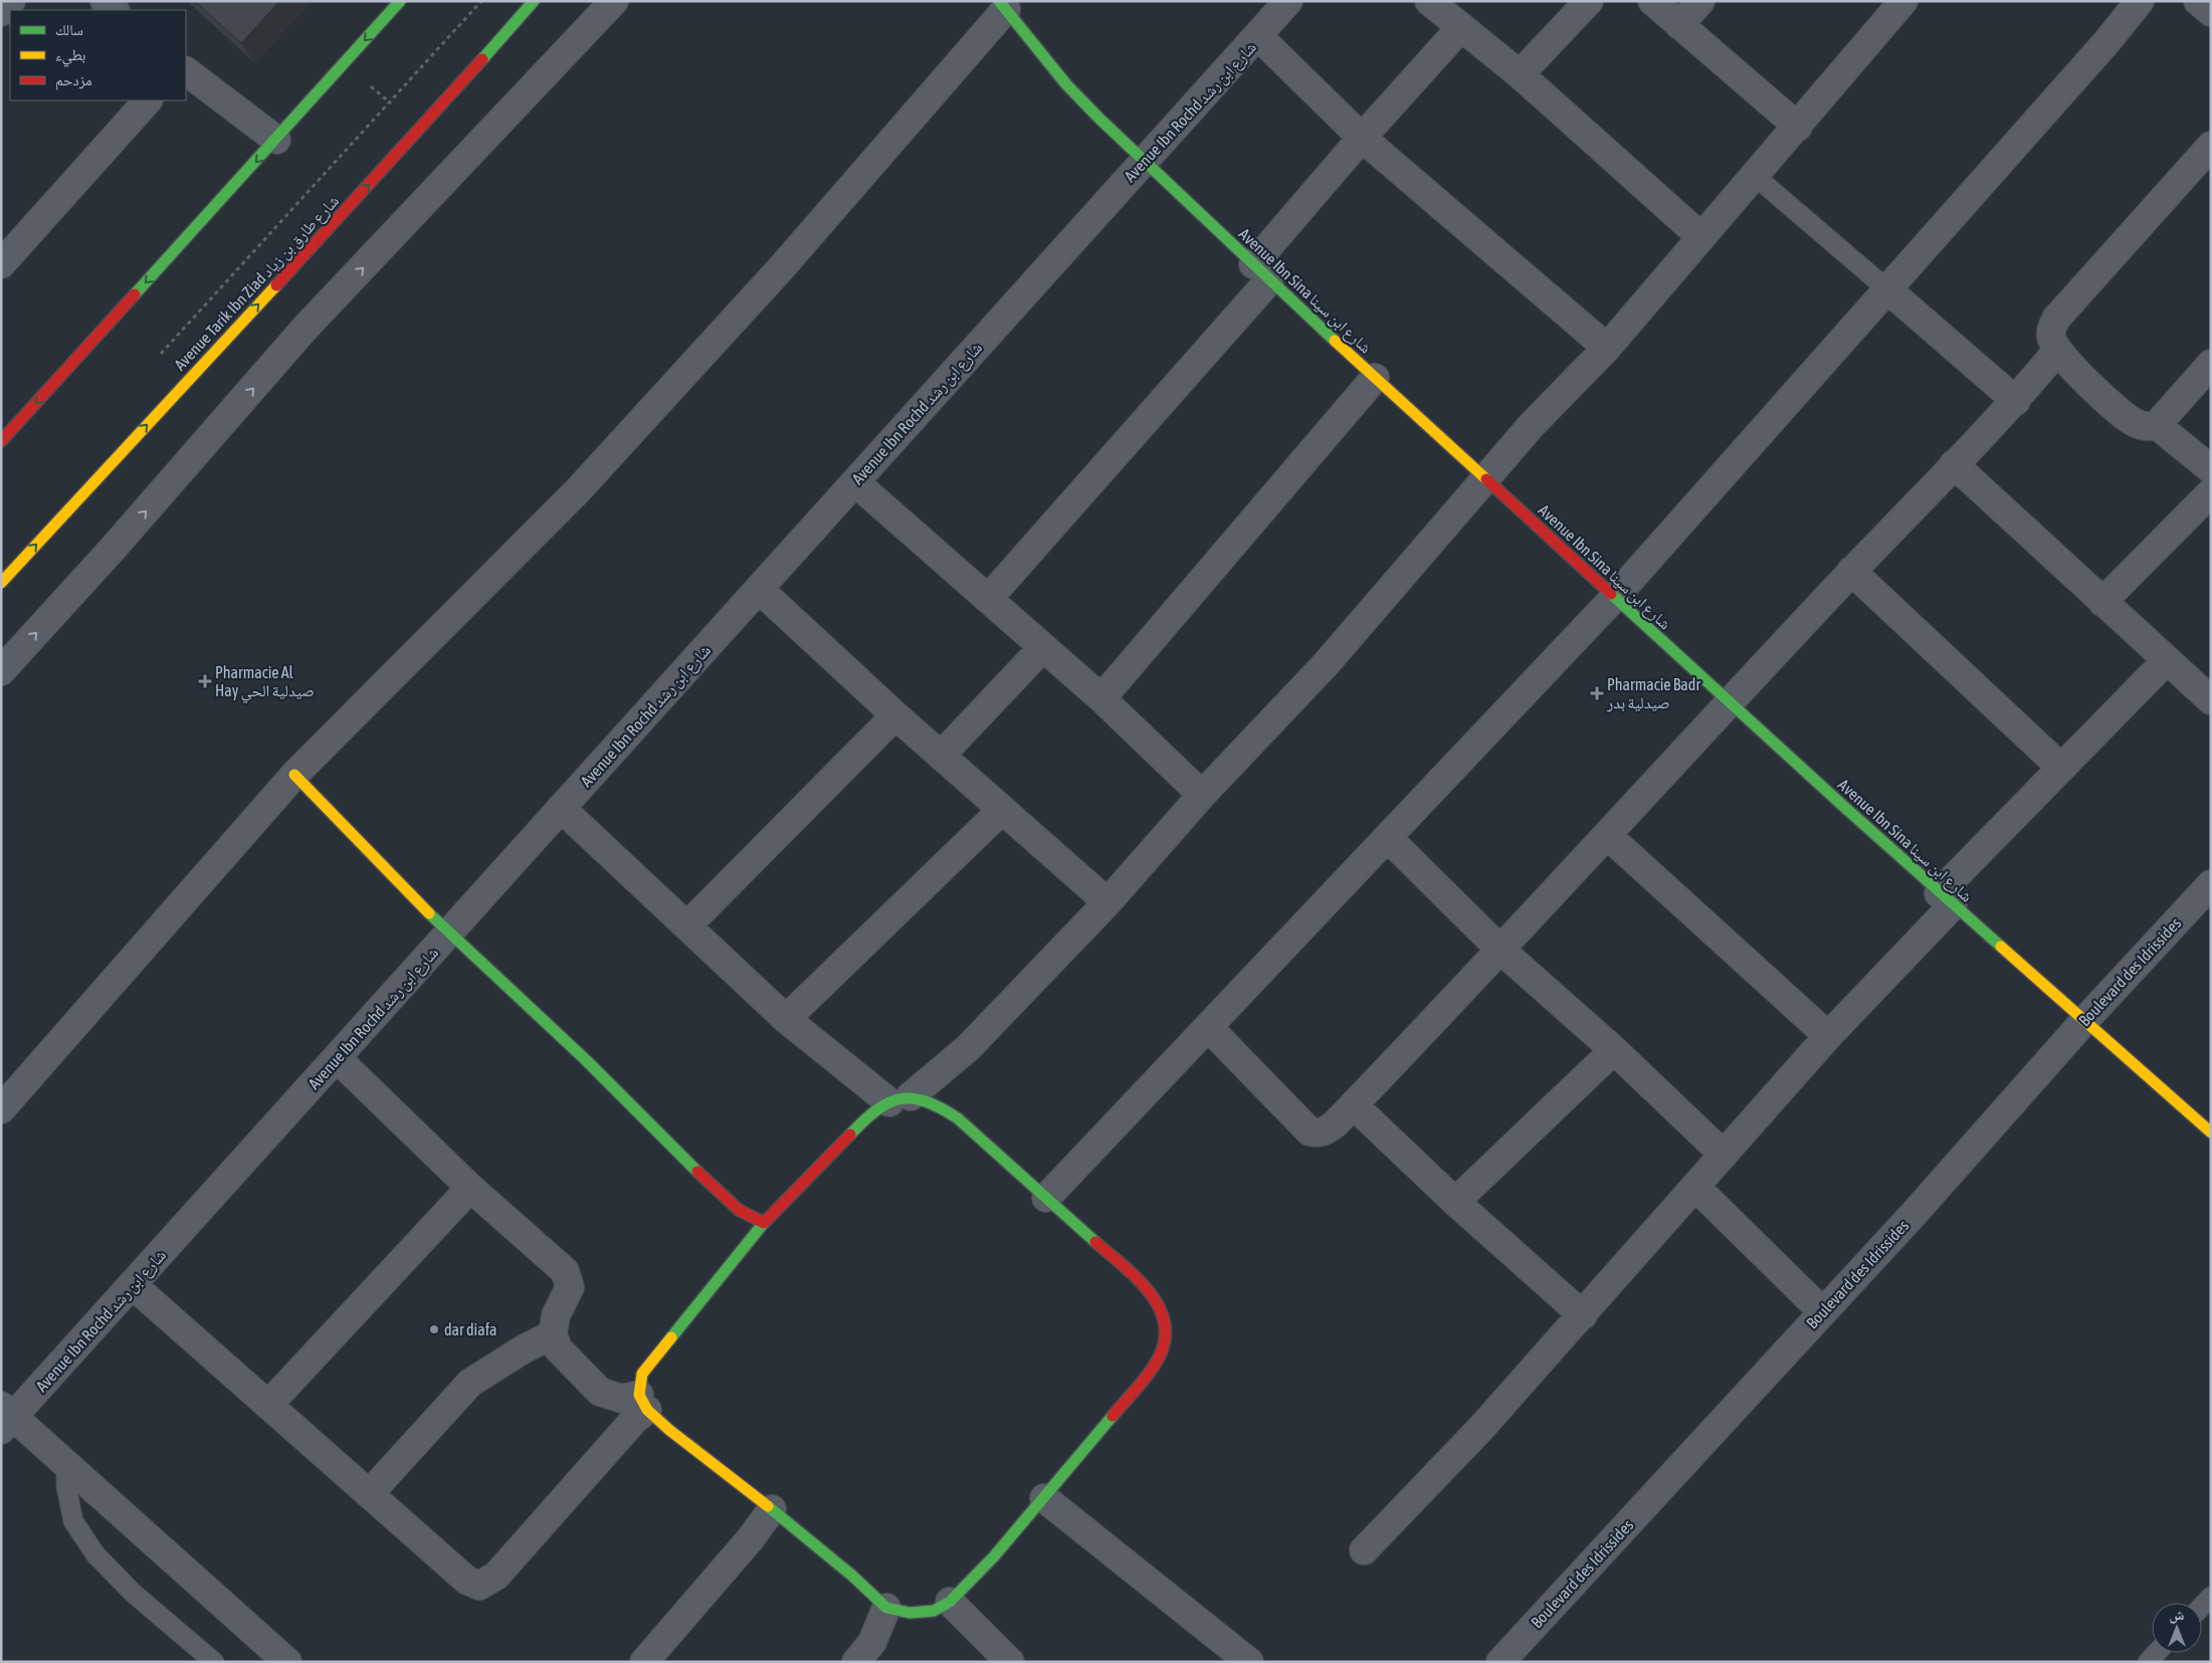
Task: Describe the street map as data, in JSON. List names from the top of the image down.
{
  "streets": {
    "street": [
      "Avenue Ibn Rochd شارع ابن رشد",
      "Avenue Tarik Ibn Ziad شارع طارق بن زياد",
      "Avenue Ibn Sina شارع ابن سينا",
      "Boulevard des Idrissides"
    ]
  },
  "crossings": [
    ["Avenue Ibn Rochd شارع ابن رشد", "Avenue Ibn Sina شارع ابن سينا"],
    ["Avenue Ibn Sina شارع ابن سينا", "Boulevard des Idrissides"]
  ],
  "places": {
    "health": ["Pharmacie Al Hay صيدلية الحي", "Pharmacie Badr صيدلية بدر"],
    "other": ["dar diafa"]
  },
  "legend": ["سالك", "بطيء", "مزدحم"],
  "north": "top"
}
